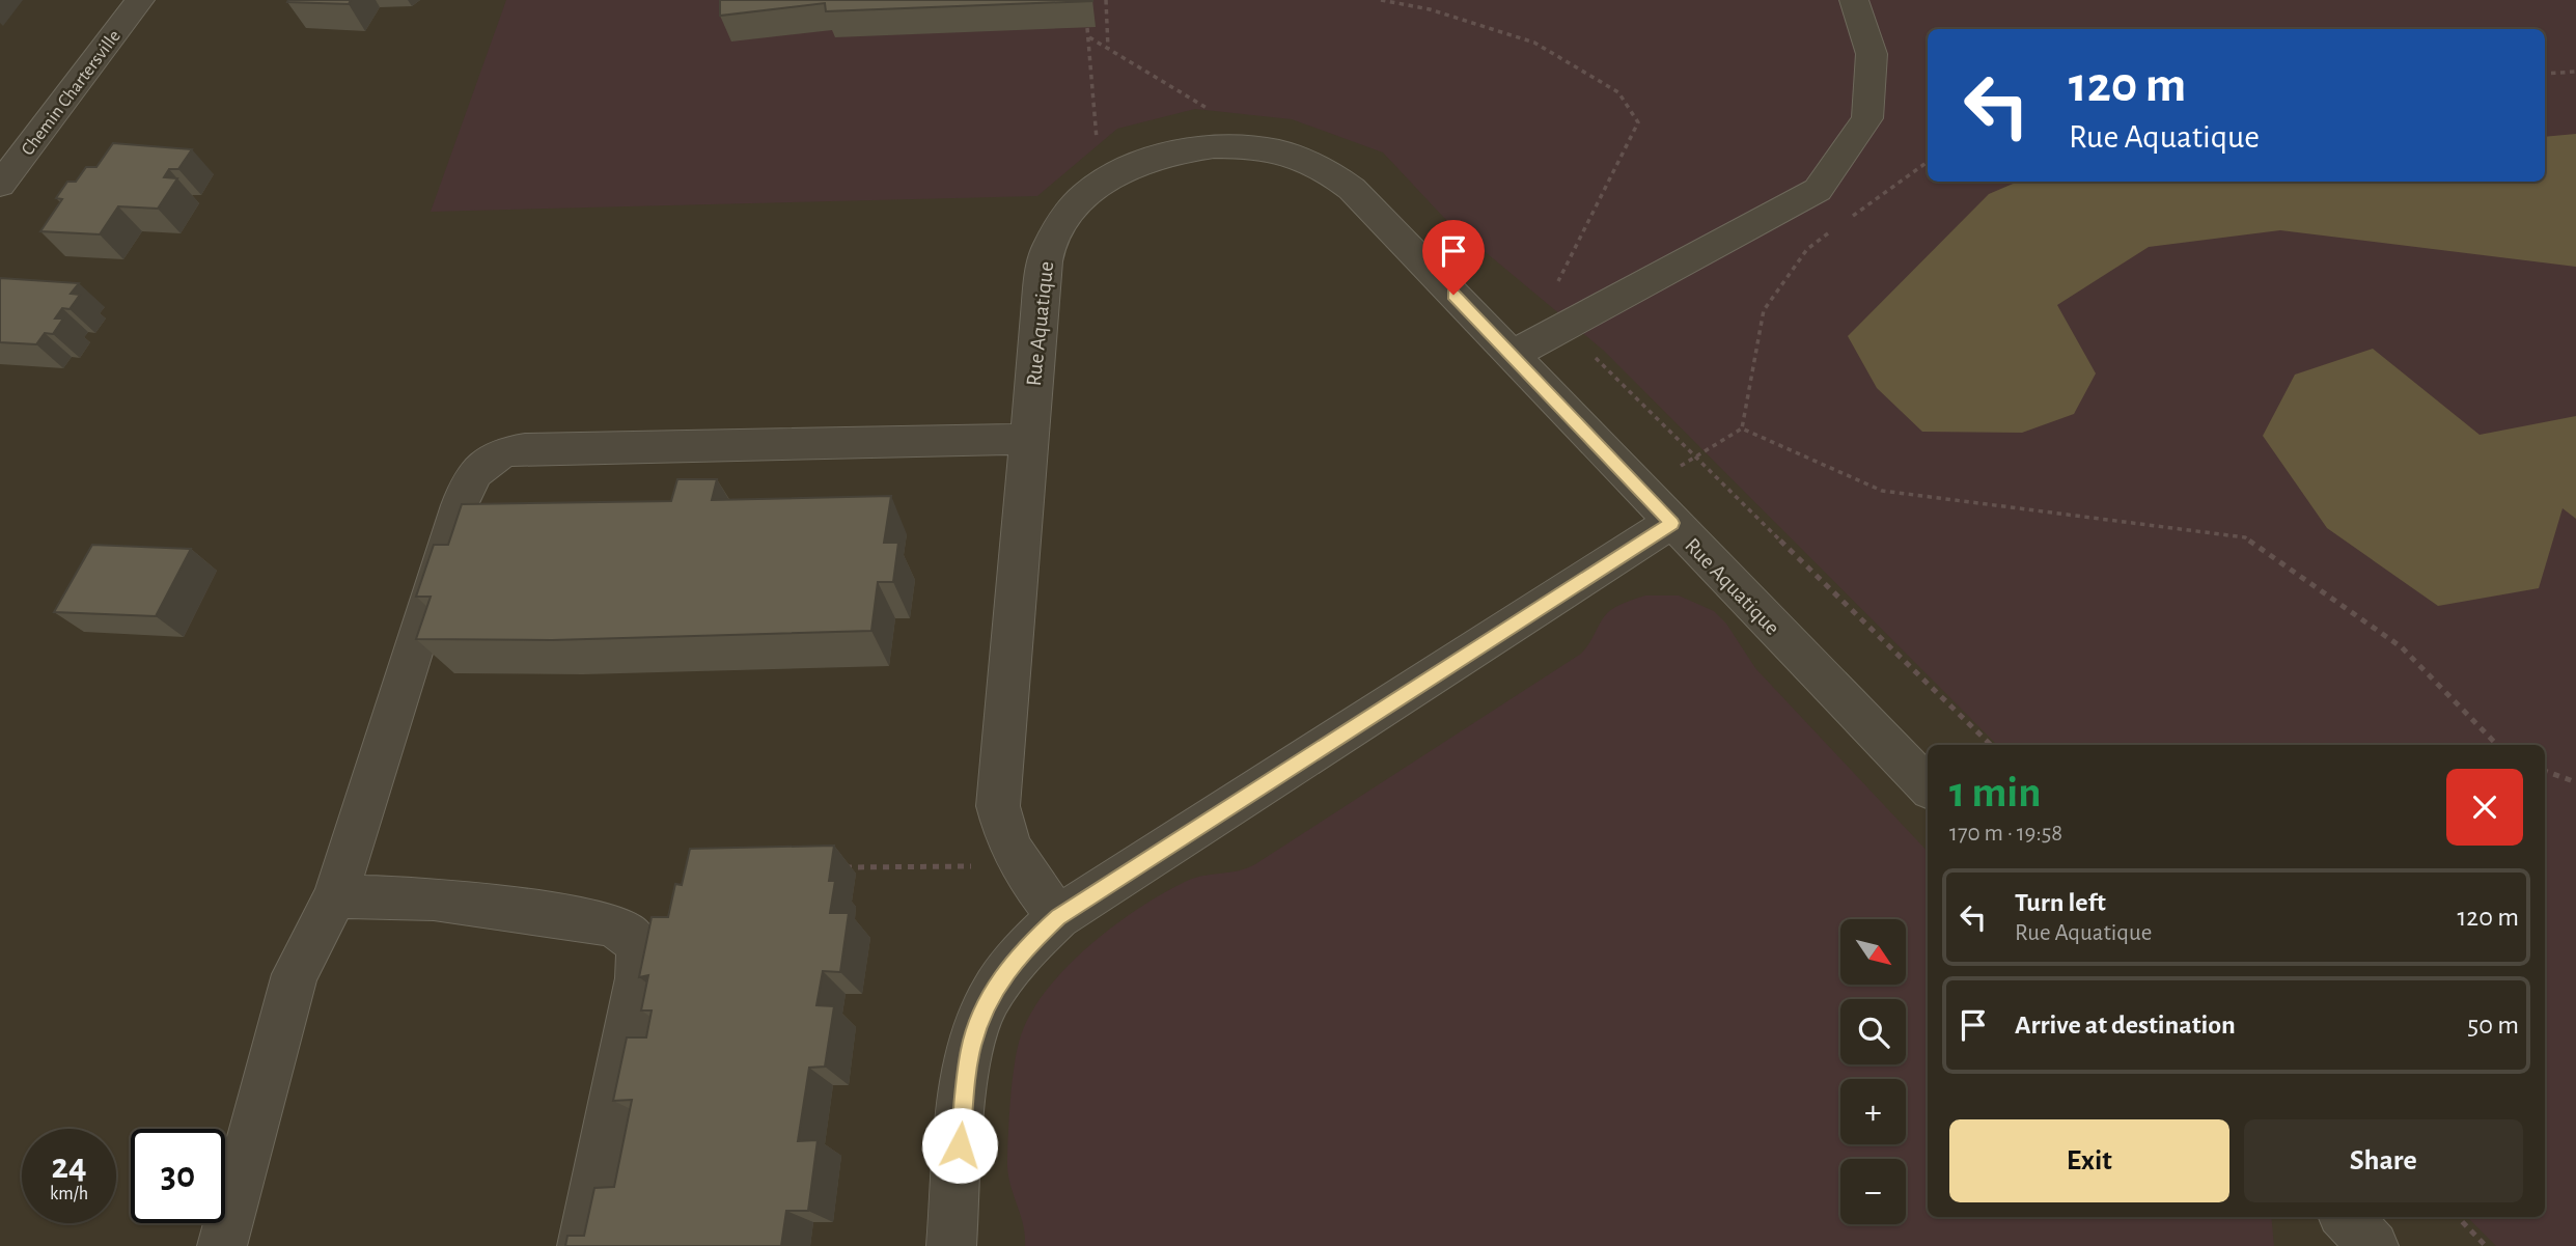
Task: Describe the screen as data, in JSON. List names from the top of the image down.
{
  "streets": {
    "street": ["Chemin Chartersville", "Rue Aquatique"]
  },
  "north": "bottom right",
  "page": {
    "turn": ["120 m", "Rue Aquatique"],
    "heading": ["1 min", "170 m · 19:58"],
    "list": [
      {
        "name": "Turn left",
        "note": "Rue Aquatique",
        "value": "120 m"
      },
      {
        "name": "Arrive at destination",
        "value": "50 m"
      }
    ],
    "map_buttons": ["+", "−"],
    "buttons": ["Exit", "Share"],
    "speed": "24 km/h",
    "limit": "30"
  }
}
